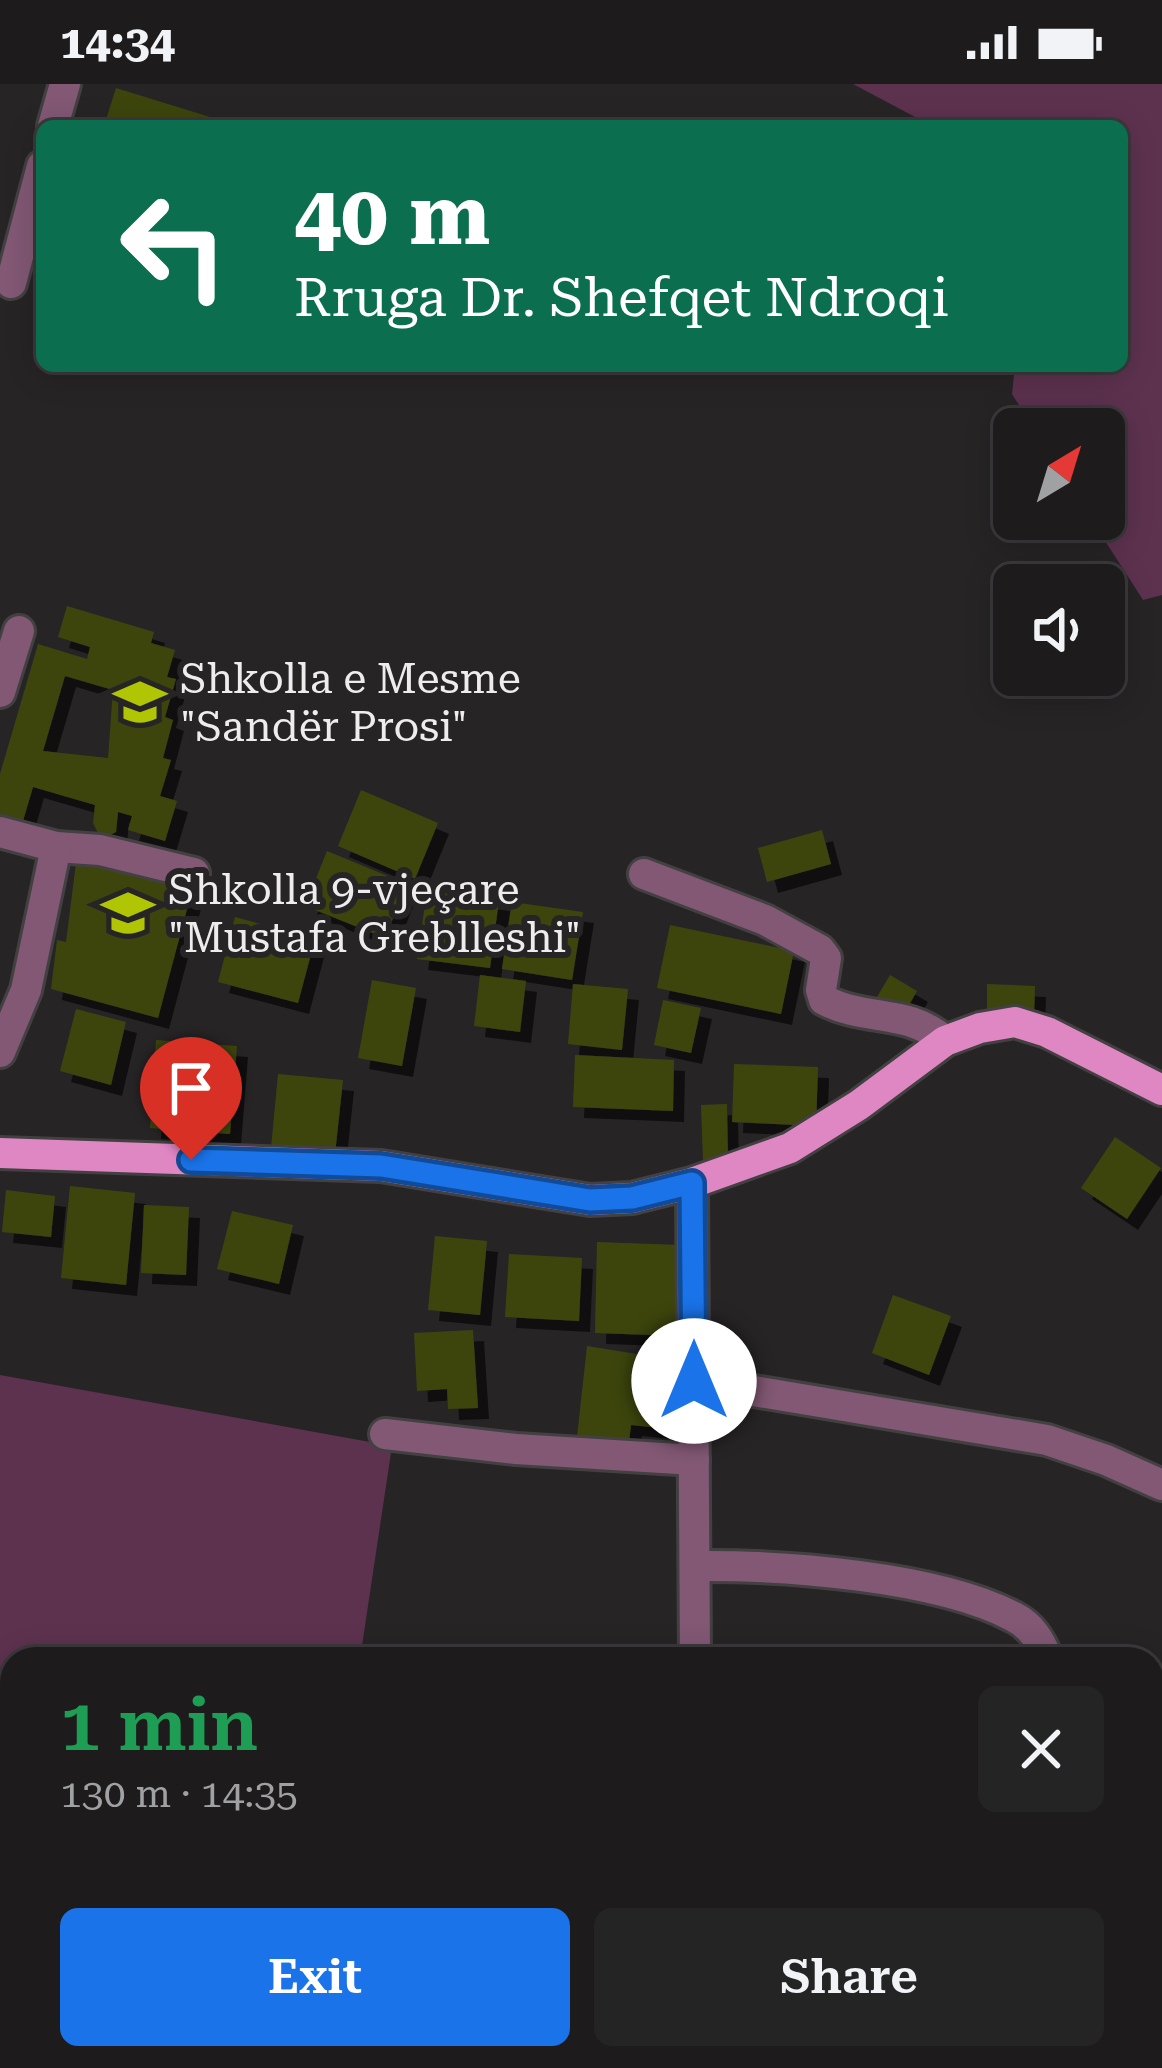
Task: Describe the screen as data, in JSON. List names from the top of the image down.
{
  "places": {
    "school or university": ["Shkolla e Mesme \"Sandër Prosi\"", "Shkolla 9-vjeçare \"Mustafa Greblleshi\""]
  },
  "north": "top right",
  "page": {
    "status": "14:34",
    "turn": ["40 m", "Rruga Dr. Shefqet Ndroqi"],
    "heading": ["1 min", "130 m · 14:35"],
    "buttons": ["Exit", "Share"]
  }
}
